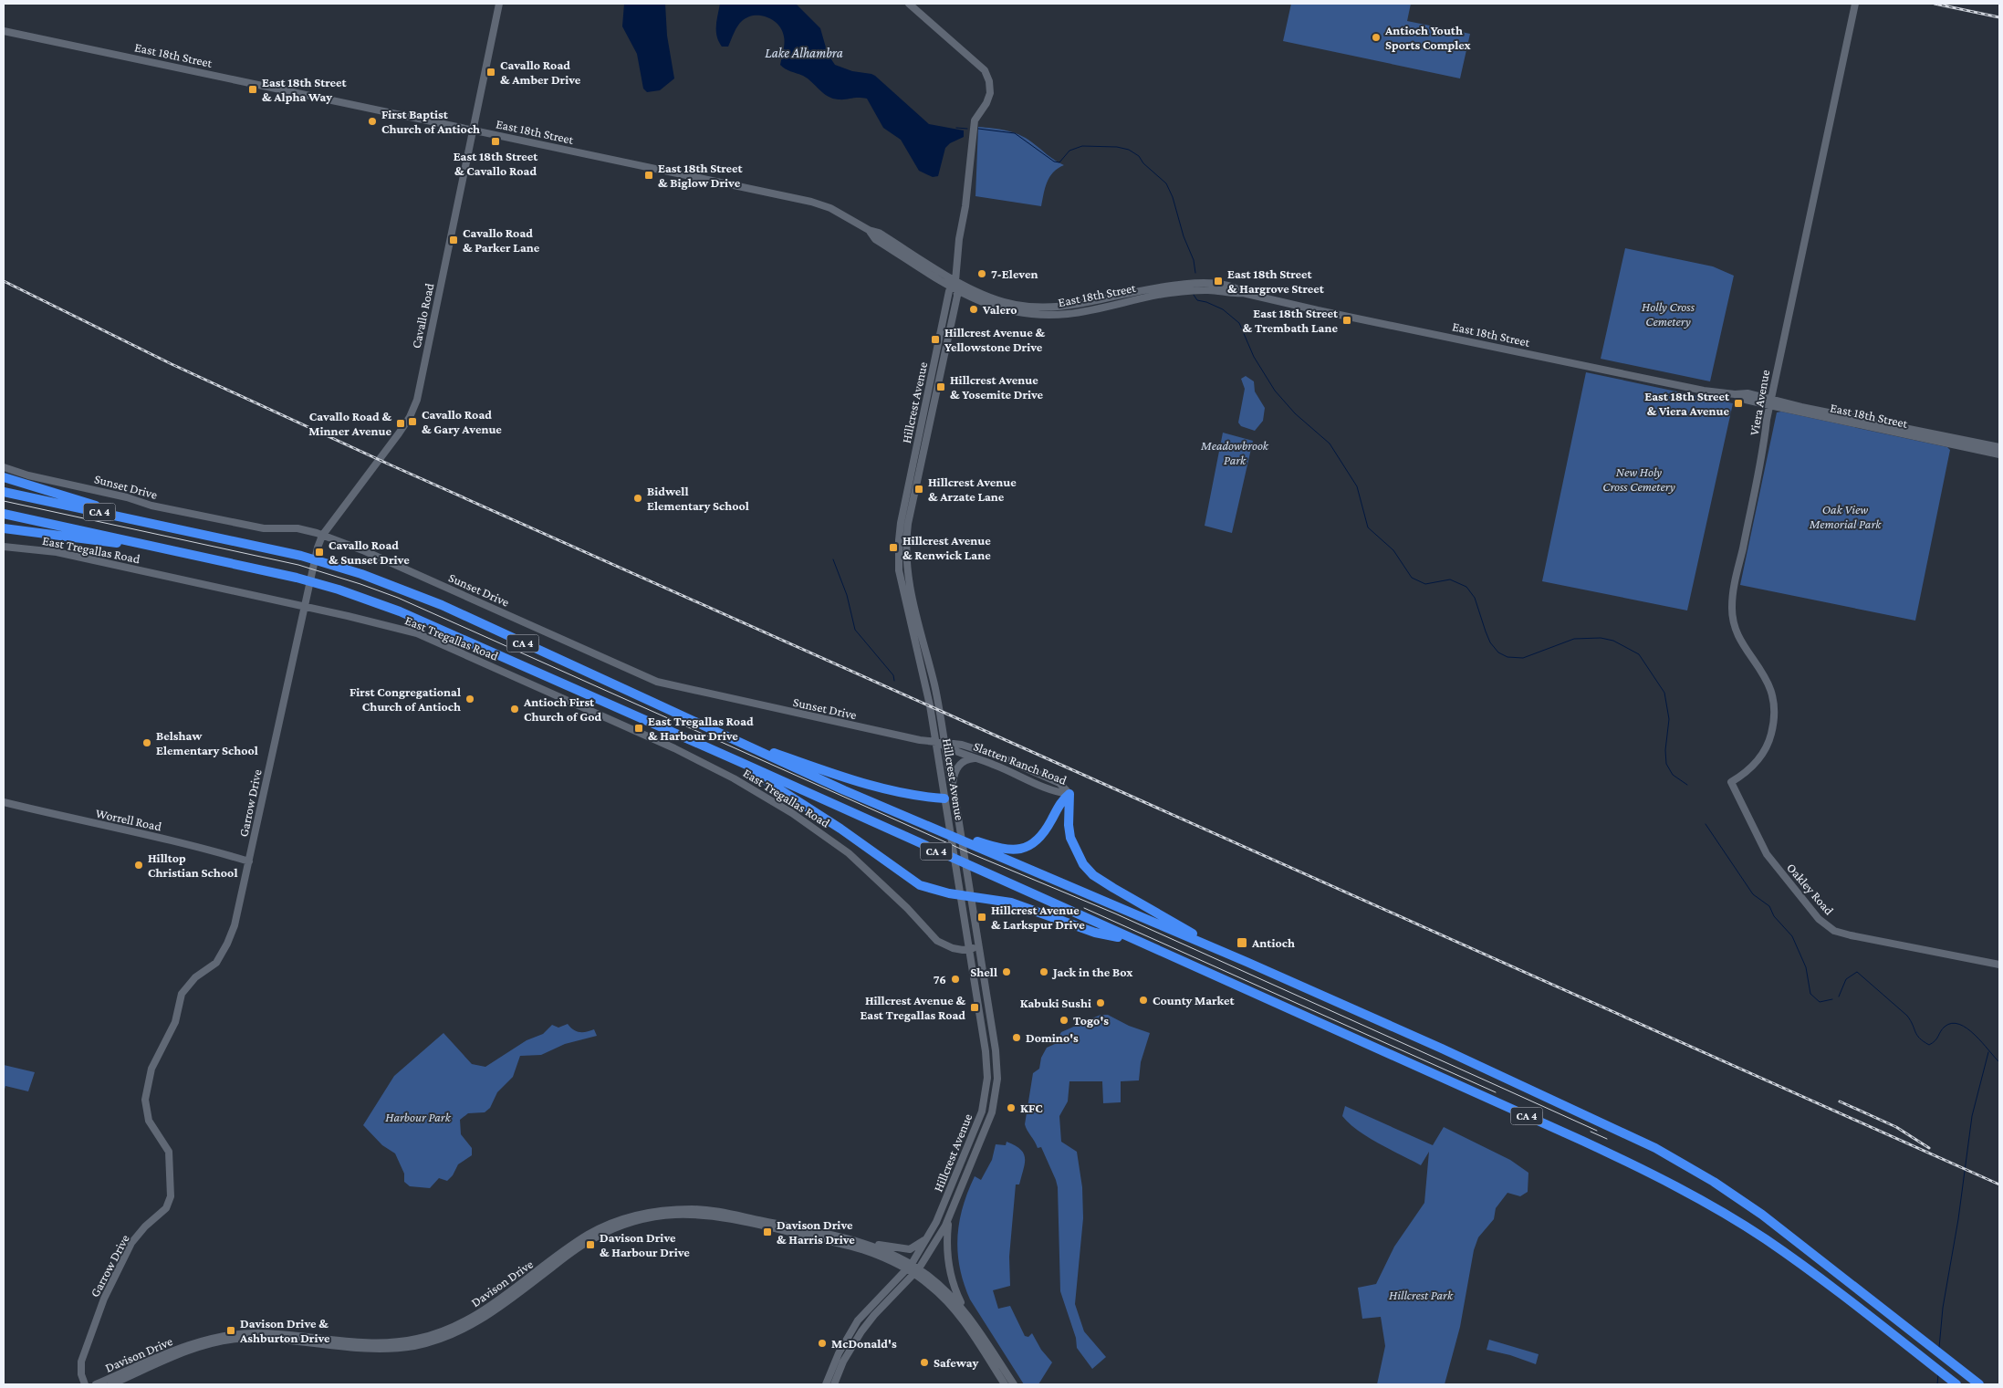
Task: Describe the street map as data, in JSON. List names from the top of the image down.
{
  "streets": {
    "highway": ["CA 4"],
    "main road": [
      "East 18th Street",
      "Cavallo Road",
      "Hillcrest Avenue",
      "Viera Avenue",
      "Sunset Drive",
      "East Tregallas Road",
      "Slatten Ranch Road",
      "Garrow Drive",
      "Worrell Road",
      "Oakley Road",
      "Davison Drive"
    ]
  },
  "crossings": [
    ["East 18th Street", "Cavallo Road"],
    ["East 18th Street", "Hillcrest Avenue"],
    ["East 18th Street", "Viera Avenue"],
    ["Cavallo Road", "Sunset Drive"],
    ["Cavallo Road", "East Tregallas Road"],
    ["Cavallo Road", "Garrow Drive"],
    ["Hillcrest Avenue", "Sunset Drive"],
    ["Hillcrest Avenue", "East Tregallas Road"],
    ["Hillcrest Avenue", "Slatten Ranch Road"],
    ["Hillcrest Avenue", "Davison Drive"],
    ["Viera Avenue", "Oakley Road"],
    ["Sunset Drive", "Slatten Ranch Road"],
    ["East Tregallas Road", "Garrow Drive"],
    ["Garrow Drive", "Worrell Road"]
  ],
  "water": ["Lake Alhambra"],
  "parks": [
    "Holly Cross Cemetery",
    "Meadowbrook Park",
    "New Holy Cross Cemetery",
    "Oak View Memorial Park",
    "Harbour Park",
    "Hillcrest Park"
  ],
  "places": {
    "other": [
      "Antioch Youth Sports Complex",
      "First Baptist Church of Antioch",
      "7-Eleven",
      "Valero",
      "Bidwell Elementary School",
      "First Congregational Church of Antioch",
      "Antioch First Church of God",
      "Belshaw Elementary School",
      "Hilltop Christian School",
      "Shell",
      "Jack in the Box",
      "76",
      "County Market",
      "Kabuki Sushi",
      "Togo's",
      "Domino's",
      "KFC",
      "McDonald's",
      "Safeway"
    ],
    "transit": [
      "Cavallo Road & Amber Drive",
      "East 18th Street & Alpha Way",
      "East 18th Street & Cavallo Road",
      "East 18th Street & Biglow Drive",
      "Cavallo Road & Parker Lane",
      "East 18th Street & Hargrove Street",
      "East 18th Street & Trembath Lane",
      "Hillcrest Avenue & Yellowstone Drive",
      "Hillcrest Avenue & Yosemite Drive",
      "East 18th Street & Viera Avenue",
      "Cavallo Road & Gary Avenue",
      "Cavallo Road & Minner Avenue",
      "Hillcrest Avenue & Arzate Lane",
      "Hillcrest Avenue & Renwick Lane",
      "Cavallo Road & Sunset Drive",
      "East Tregallas Road & Harbour Drive",
      "Hillcrest Avenue & Larkspur Drive",
      "Antioch",
      "Hillcrest Avenue & East Tregallas Road",
      "Davison Drive & Harris Drive",
      "Davison Drive & Harbour Drive",
      "Davison Drive & Ashburton Drive"
    ]
  }
}
